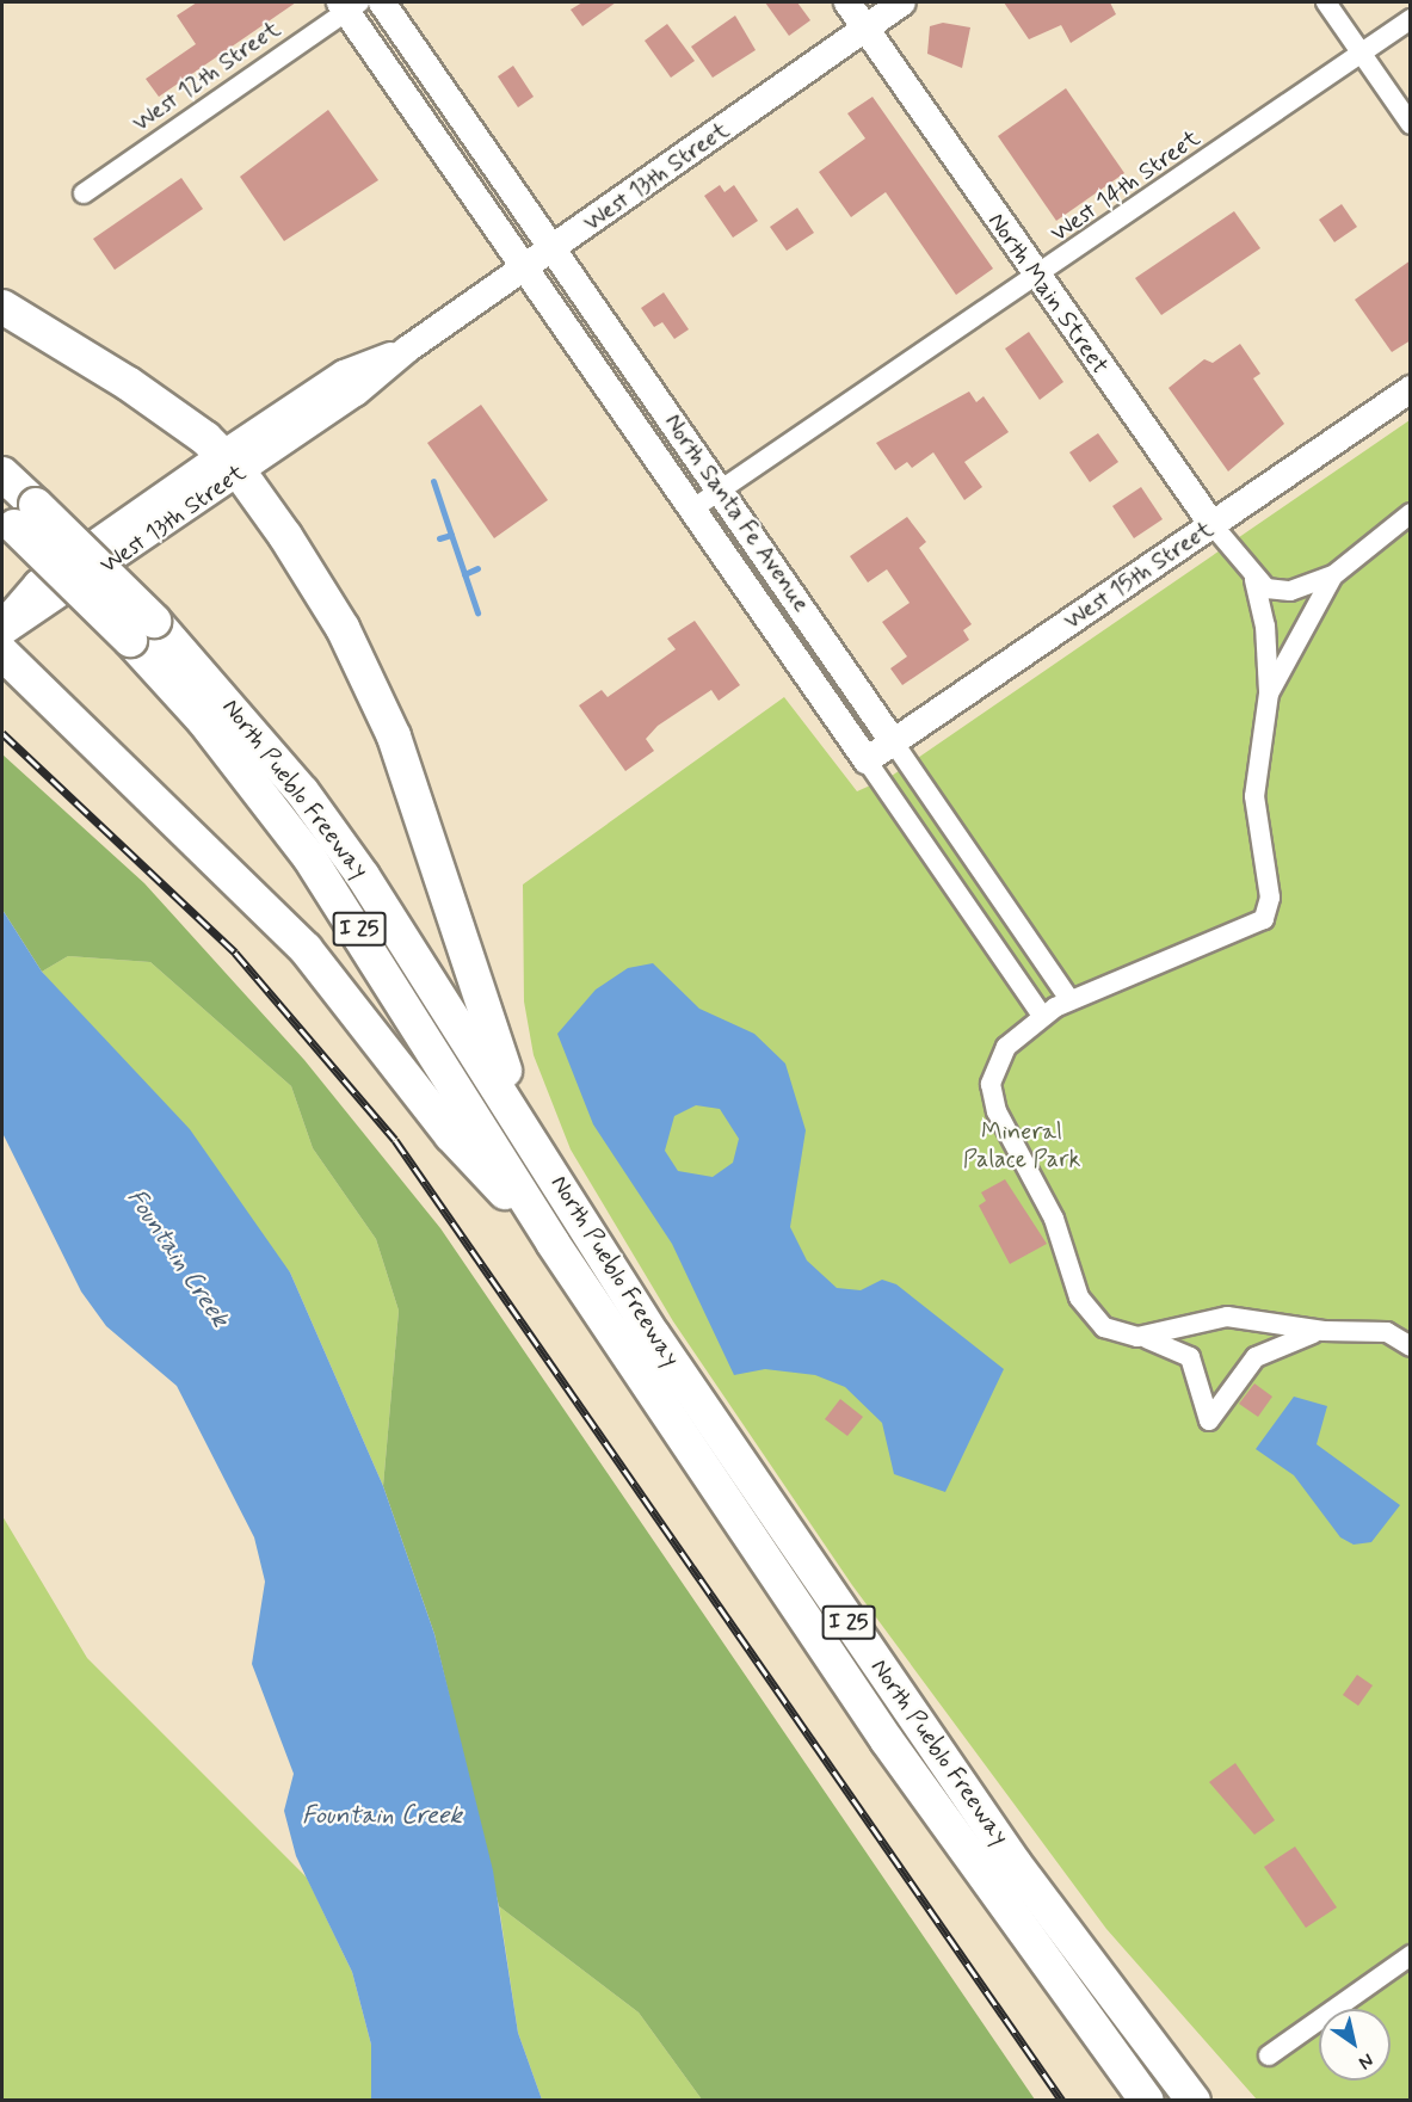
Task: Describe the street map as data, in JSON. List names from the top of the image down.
{
  "streets": {
    "highway": ["North Pueblo Freeway", "I 25"],
    "street": [
      "West 12th Street",
      "West 13th Street",
      "West 14th Street",
      "North Main Street",
      "North Santa Fe Avenue",
      "West 15th Street"
    ]
  },
  "crossings": [
    ["West 12th Street", "North Santa Fe Avenue"],
    ["West 13th Street", "North Main Street"],
    ["West 13th Street", "North Santa Fe Avenue"],
    ["West 14th Street", "North Main Street"],
    ["West 14th Street", "North Santa Fe Avenue"],
    ["North Main Street", "North Santa Fe Avenue"],
    ["North Main Street", "West 15th Street"],
    ["North Santa Fe Avenue", "West 15th Street"]
  ],
  "water": ["Fountain Creek"],
  "parks": ["Mineral Palace Park"],
  "north": "bottom right"
}
